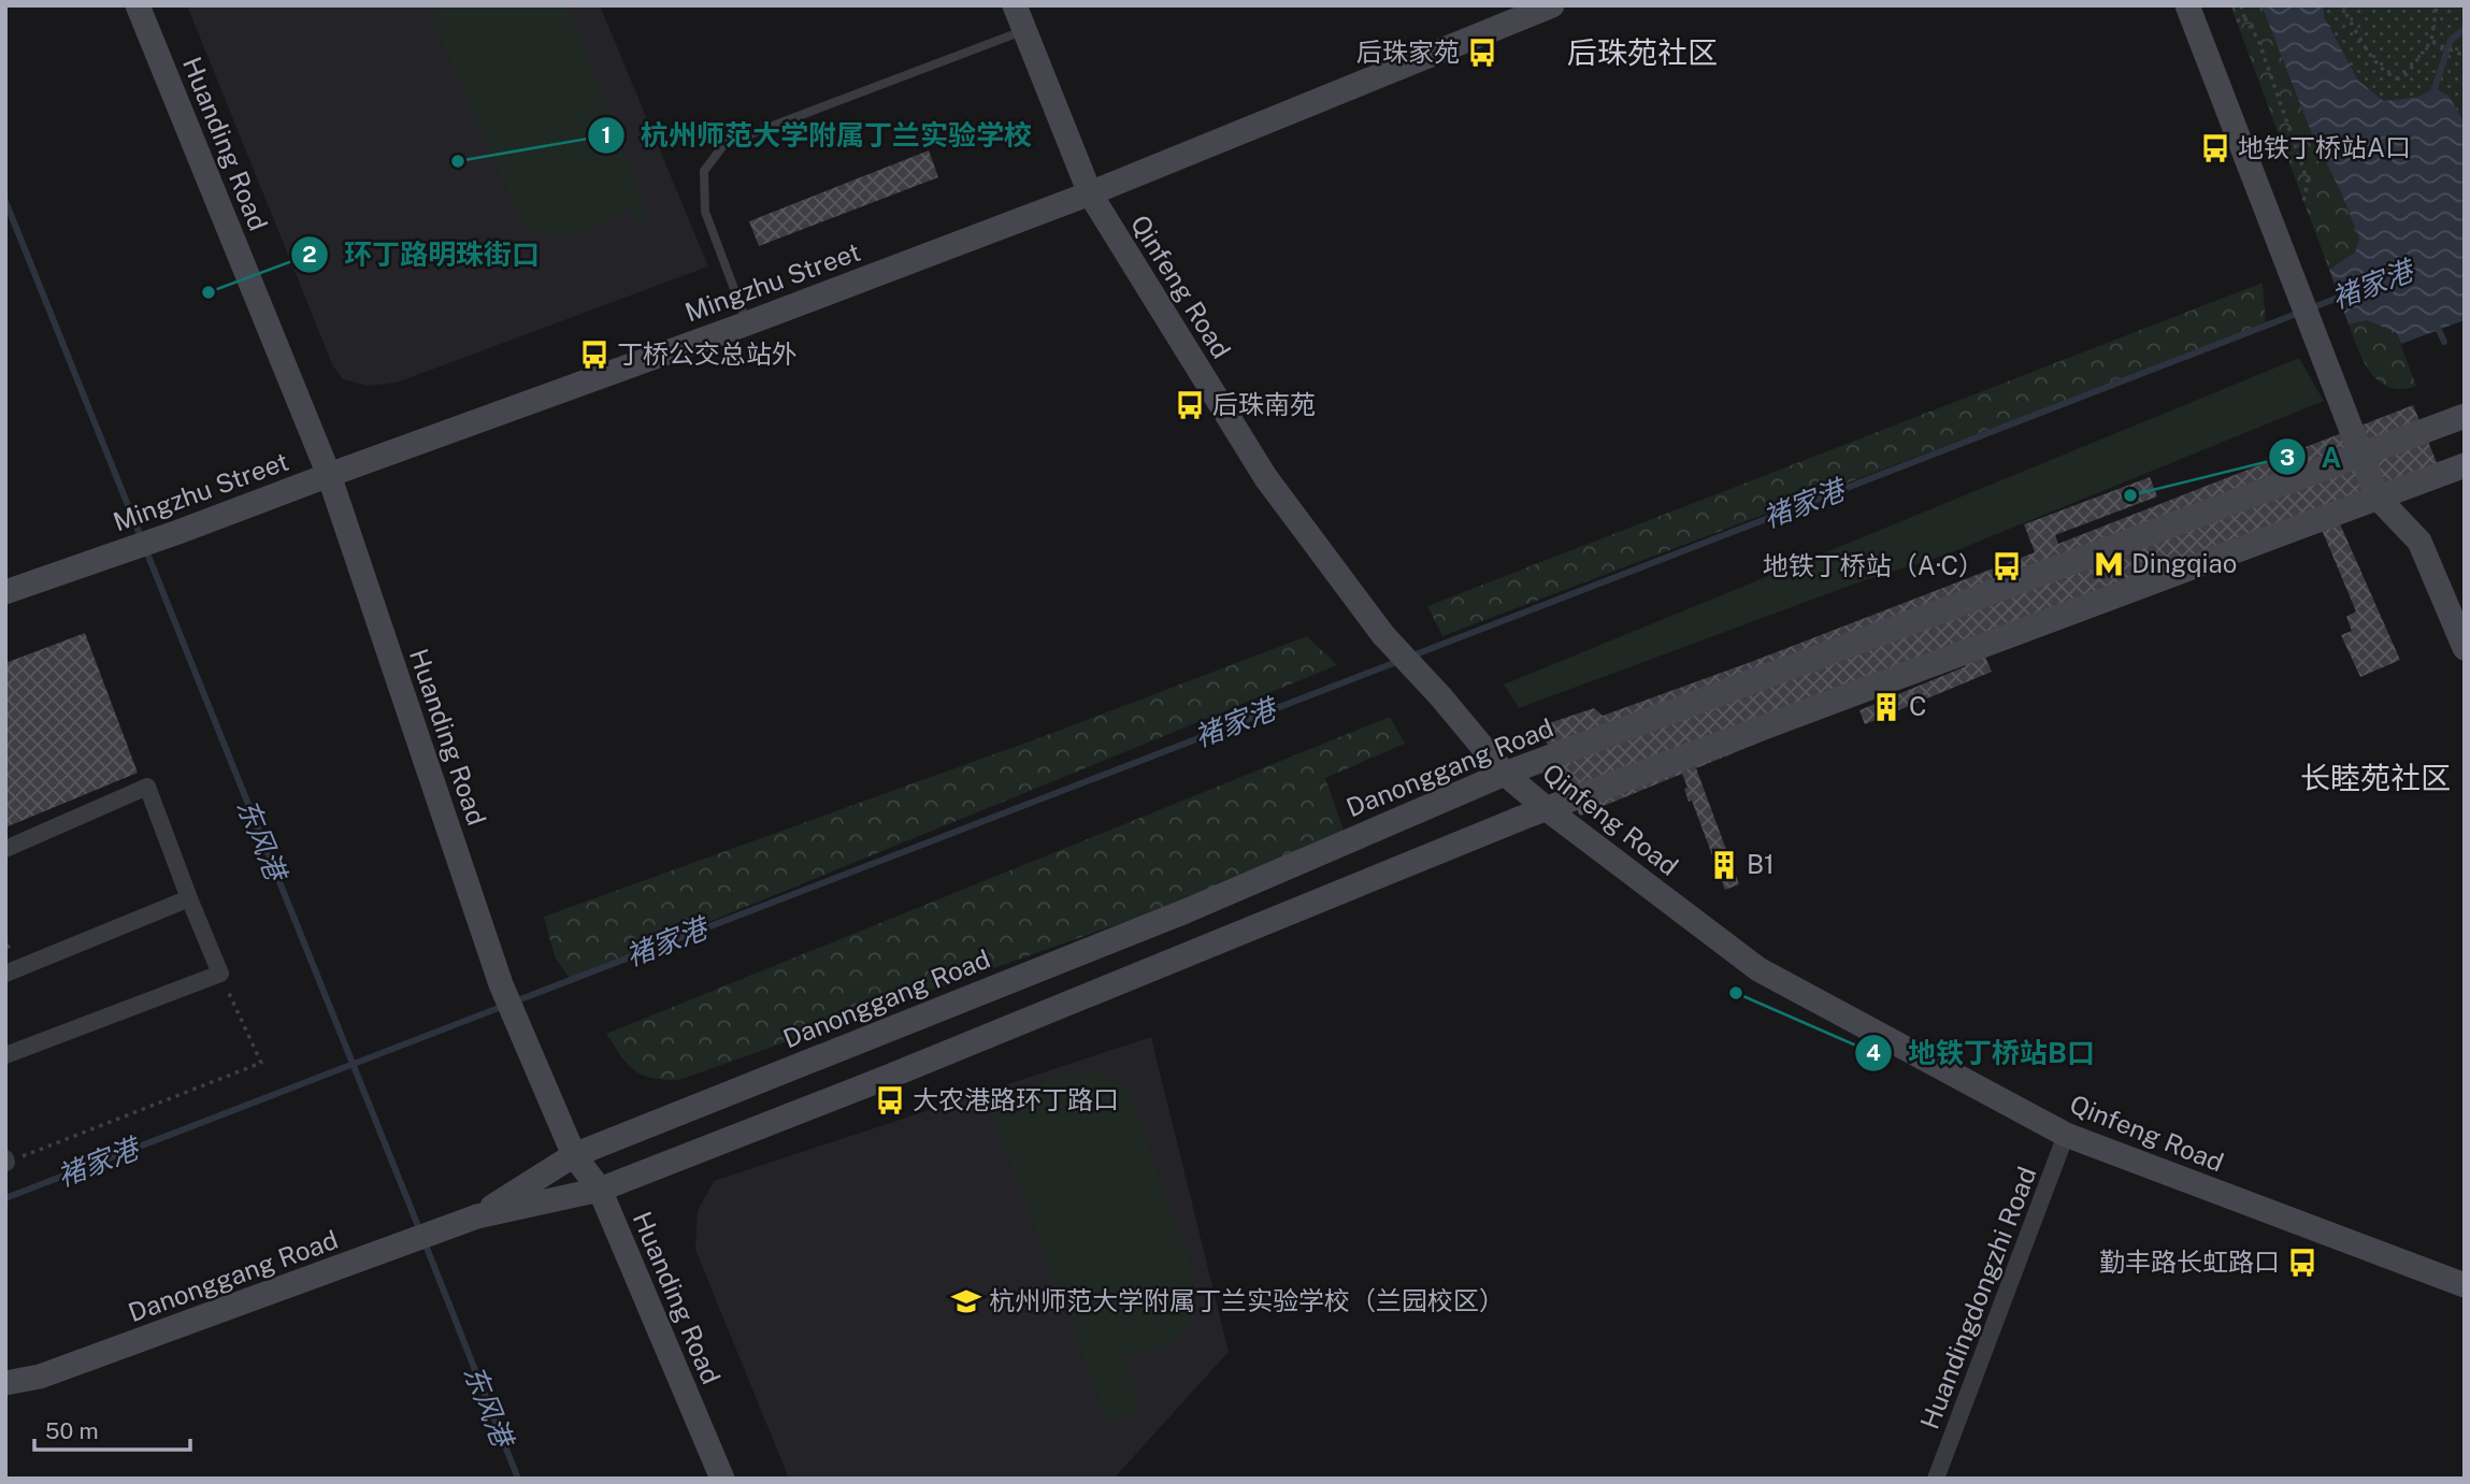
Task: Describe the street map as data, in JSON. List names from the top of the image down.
{
  "streets": {
    "main road": [
      "Huanding Road",
      "Mingzhu Street",
      "Qinfeng Road",
      "Danonggang Road"
    ],
    "street": ["Huandingdongzhi Road"]
  },
  "crossings": [
    ["Huanding Road", "Mingzhu Street"],
    ["Huanding Road", "Danonggang Road"],
    ["Mingzhu Street", "Qinfeng Road"],
    ["Qinfeng Road", "Danonggang Road"],
    ["Qinfeng Road", "Huandingdongzhi Road"]
  ],
  "districts": ["后珠苑社区", "长睦苑社区"],
  "water": ["褚家港", "东风港"],
  "places": {
    "bus stop": [
      "后珠家苑",
      "地铁丁桥站A口",
      "丁桥公交总站外",
      "后珠南苑",
      "地铁丁桥站（A·C）",
      "大农港路环丁路口",
      "勤丰路长虹路口"
    ],
    "other": [
      "杭州师范大学附属丁兰实验学校",
      "环丁路明珠街口",
      "A",
      "地铁丁桥站B口"
    ],
    "metro station": ["Dingqiao"],
    "building": ["C", "B1"],
    "school or university": ["杭州师范大学附属丁兰实验学校（兰园校区）"]
  },
  "scale_bar": "50 m"
}
